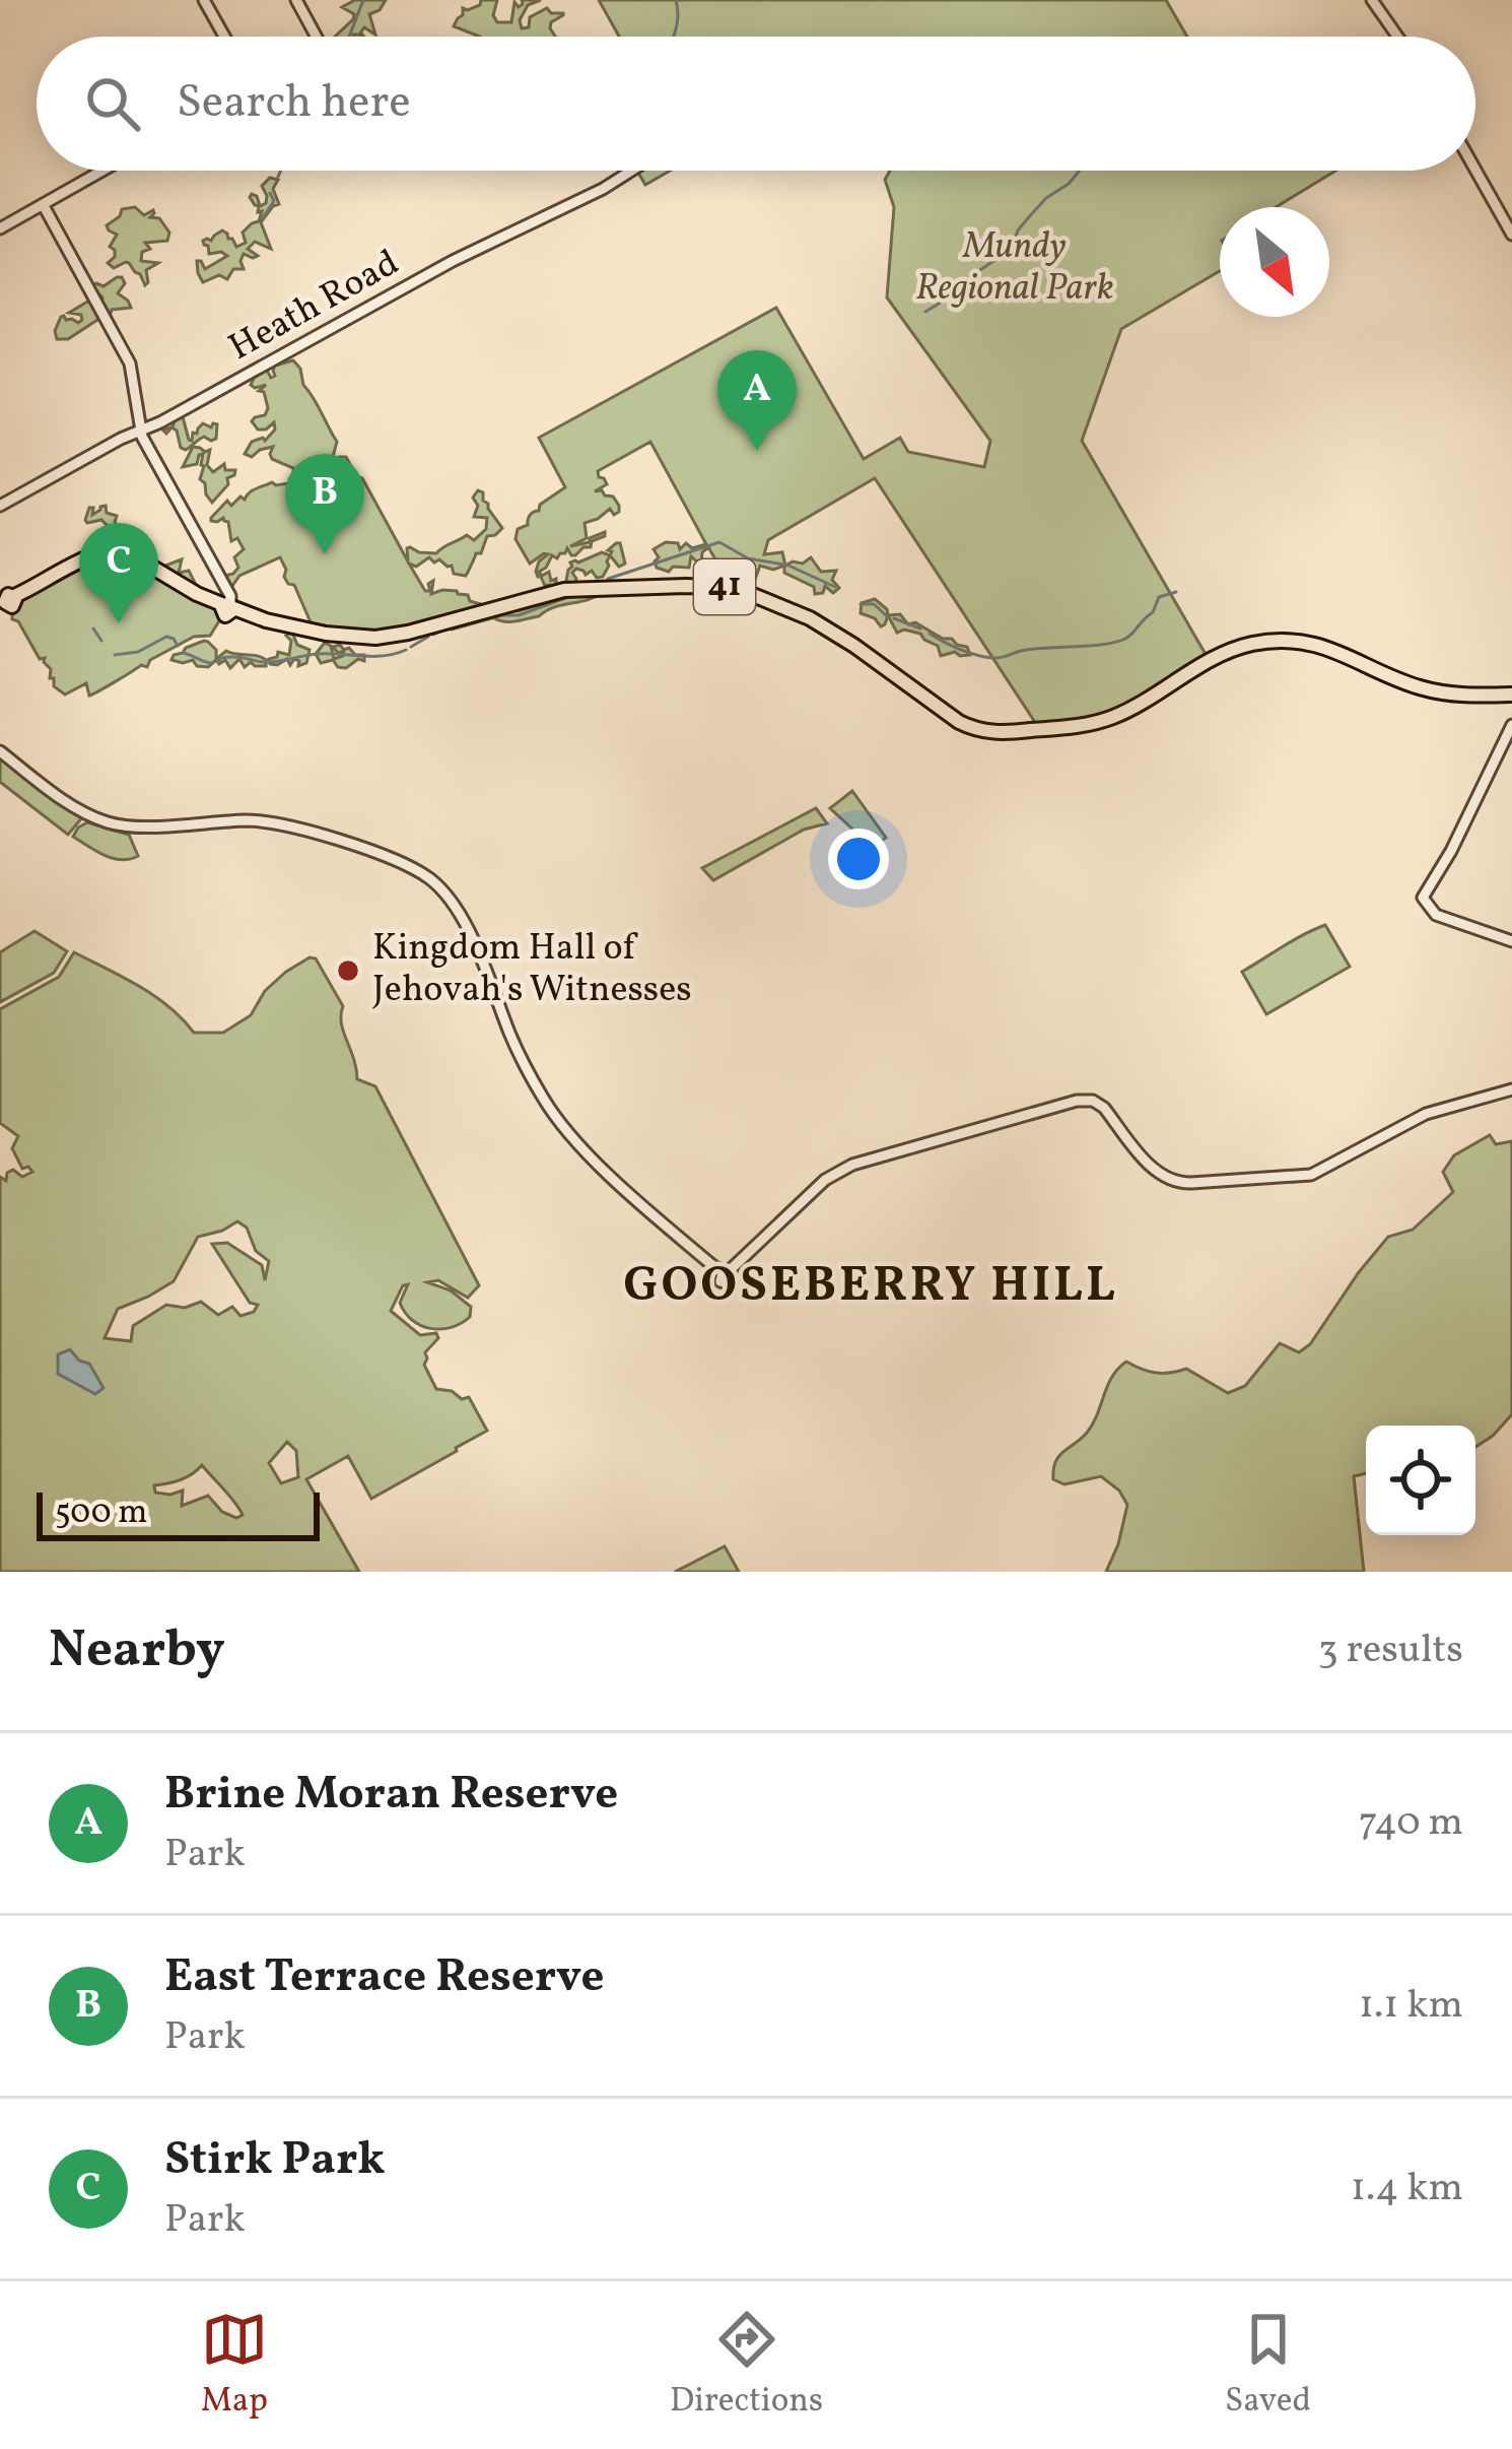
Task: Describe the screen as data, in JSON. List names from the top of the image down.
{
  "streets": {
    "main road": ["41"],
    "street": ["Heath Road"]
  },
  "districts": ["GOOSEBERRY HILL"],
  "parks": ["Mundy Regional Park"],
  "places": ["Kingdom Hall of Jehovah's Witnesses"],
  "scale_bar": "500 m",
  "north": "bottom right",
  "page": {
    "search": "Search here",
    "pins": ["A", "B", "C"],
    "scale": "500 m",
    "heading": ["Nearby", "3 results"],
    "list": [
      {
        "mark": "A",
        "name": "Brine Moran Reserve",
        "note": "Park",
        "value": "740 m"
      },
      {
        "mark": "B",
        "name": "East Terrace Reserve",
        "note": "Park",
        "value": "1.1 km"
      },
      {
        "mark": "C",
        "name": "Stirk Park",
        "note": "Park",
        "value": "1.4 km"
      }
    ],
    "nav": ["Map", "Directions", "Saved"]
  }
}
